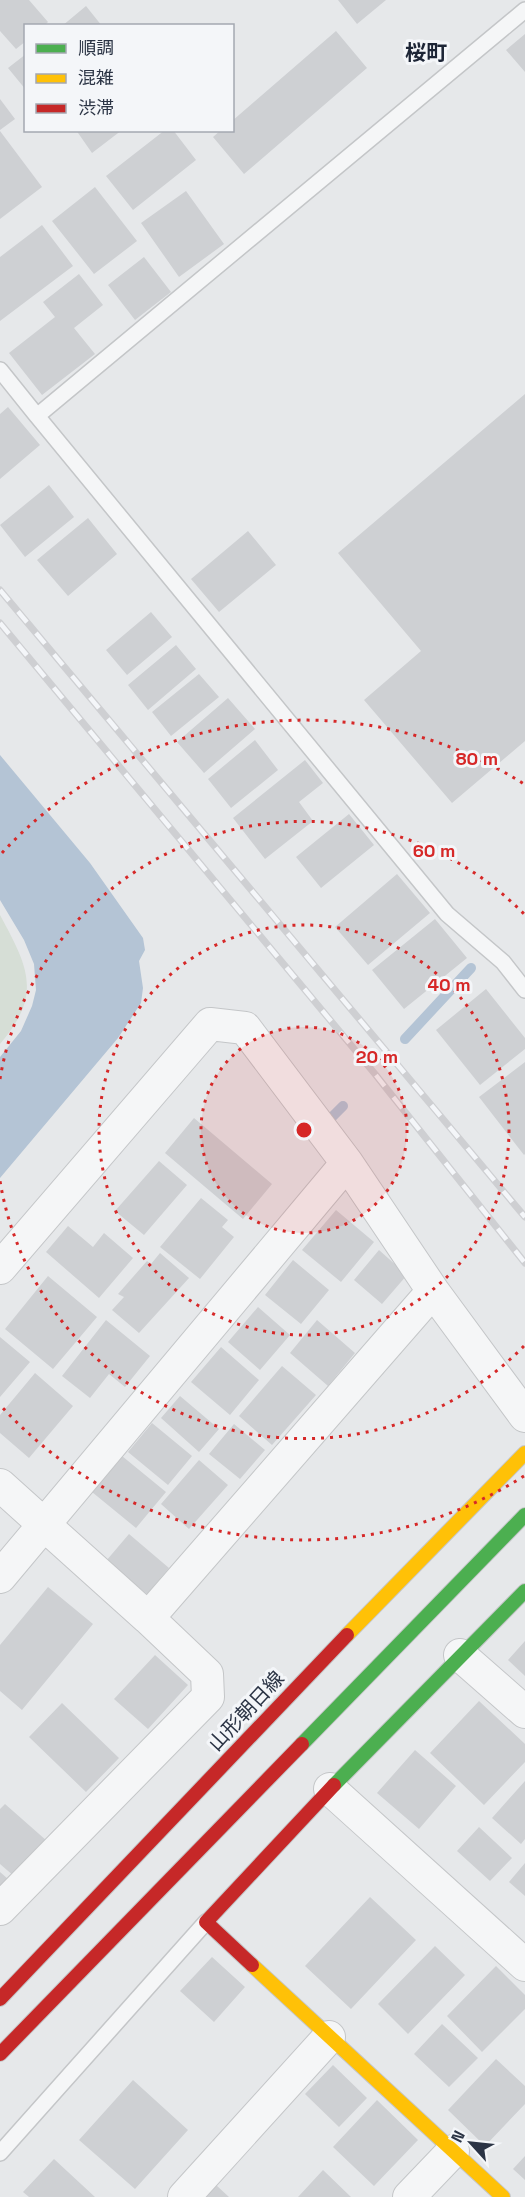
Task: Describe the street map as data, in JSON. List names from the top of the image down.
{
  "streets": {
    "main road": ["山形朝日線"]
  },
  "districts": ["桜町"],
  "legend": ["順調", "混雑", "渋滞"],
  "north": "top left",
  "rings": [
    "80 m",
    "60 m",
    "40 m",
    "20 m"
  ]
}
